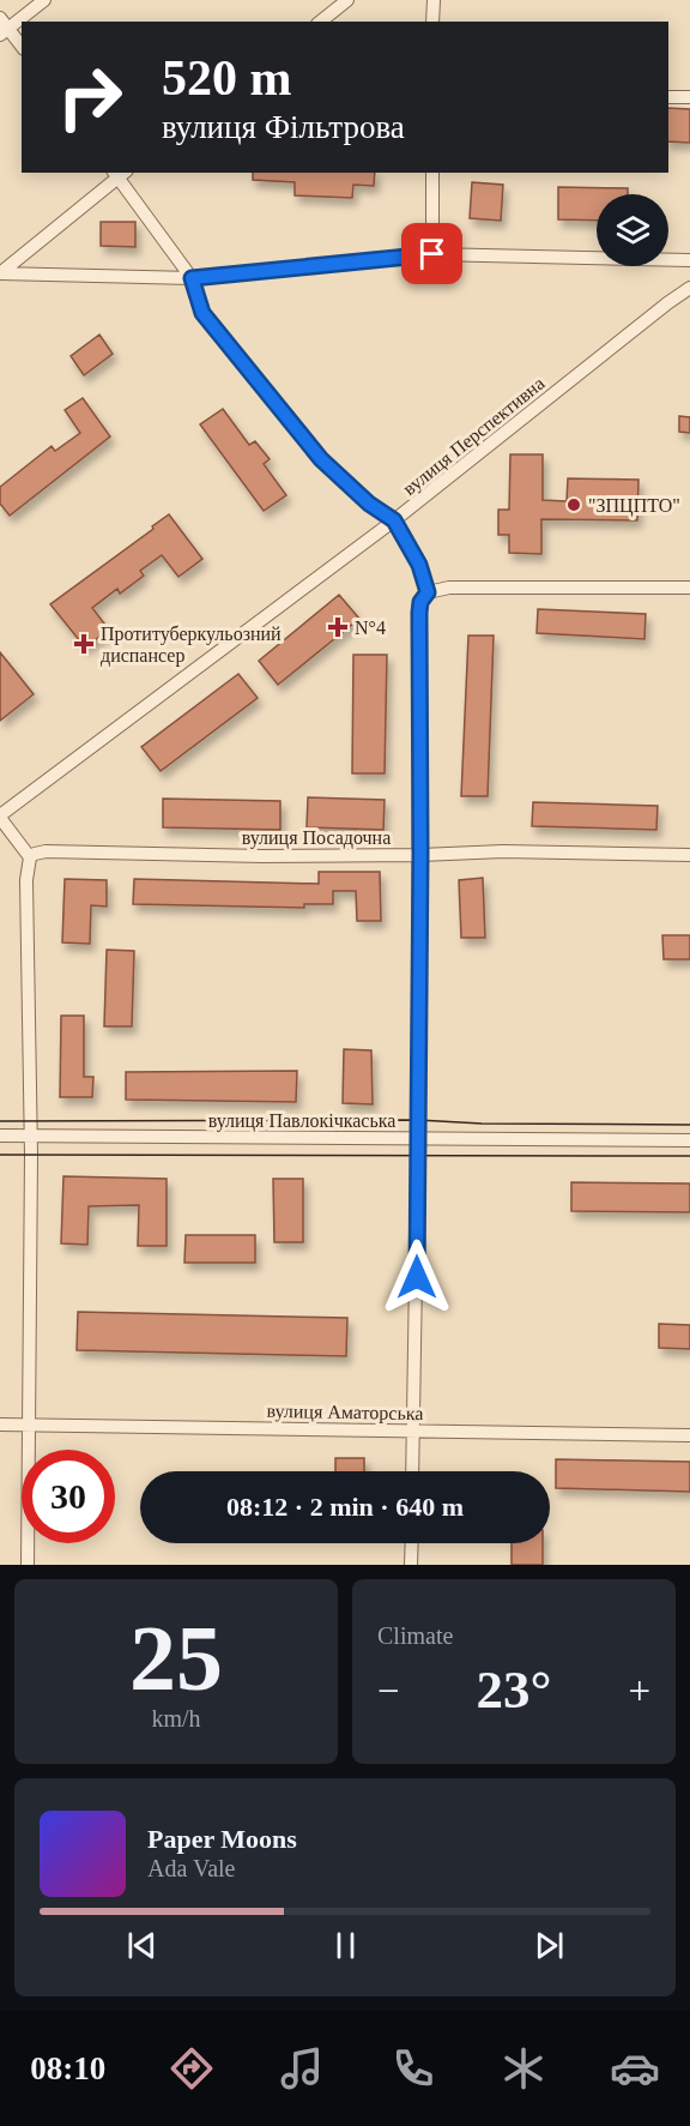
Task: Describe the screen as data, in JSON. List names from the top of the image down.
{
  "streets": {
    "street": [
      "вулиця Перспективна",
      "вулиця Посадочна",
      "вулиця Павлокічкаська",
      "вулиця Аматорська"
    ]
  },
  "places": {
    "other": ["\"ЗПЦПТО\""],
    "health": ["N°4", "Протитуберкульозний диспансер"]
  },
  "page": {
    "turn": ["520 m", "вулиця Фільтрова"],
    "limit": "30",
    "trip": "08:12 · 2 min · 640 m",
    "tile": [
      ["25", "km/h"],
      "Climate"
    ],
    "heat": ["−", "23°", "+"],
    "song": ["Paper Moons", "Ada Vale"],
    "tabs": "08:10"
  }
}
